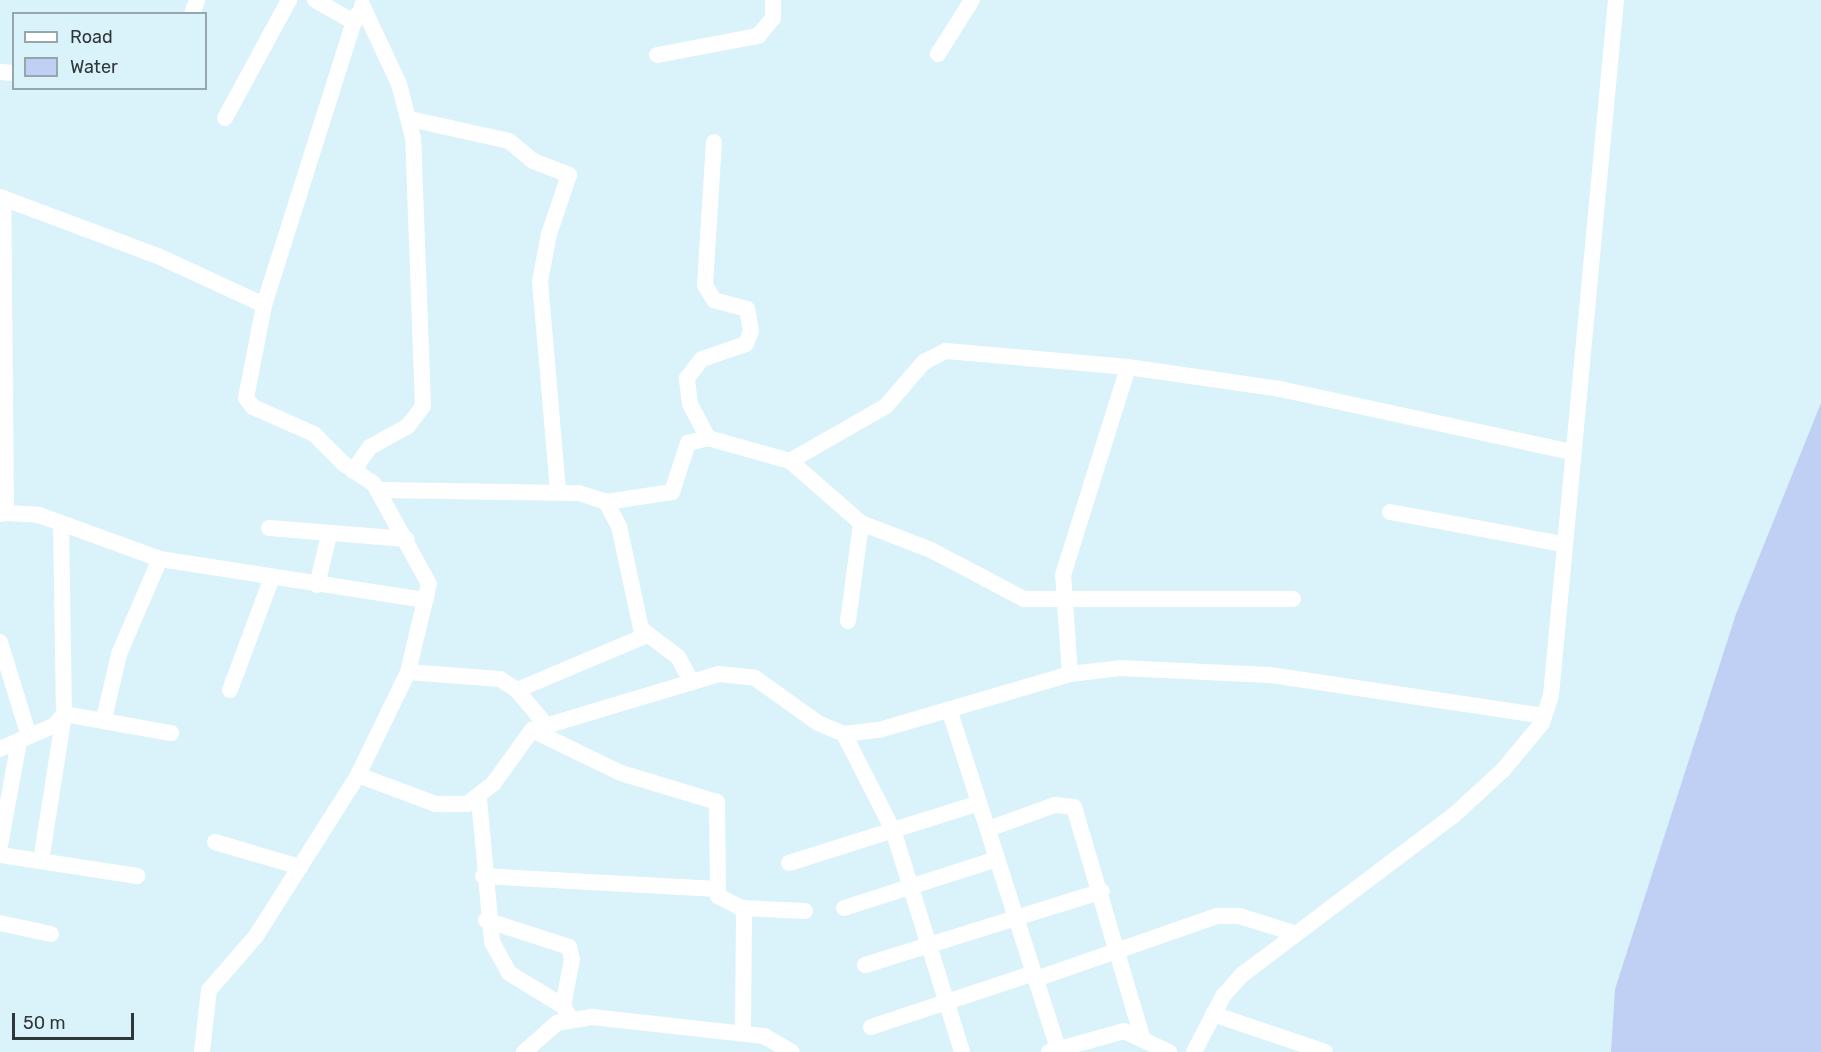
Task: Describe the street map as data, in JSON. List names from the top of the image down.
{
  "legend": ["Road", "Water"],
  "scale_bar": "50 m"
}
